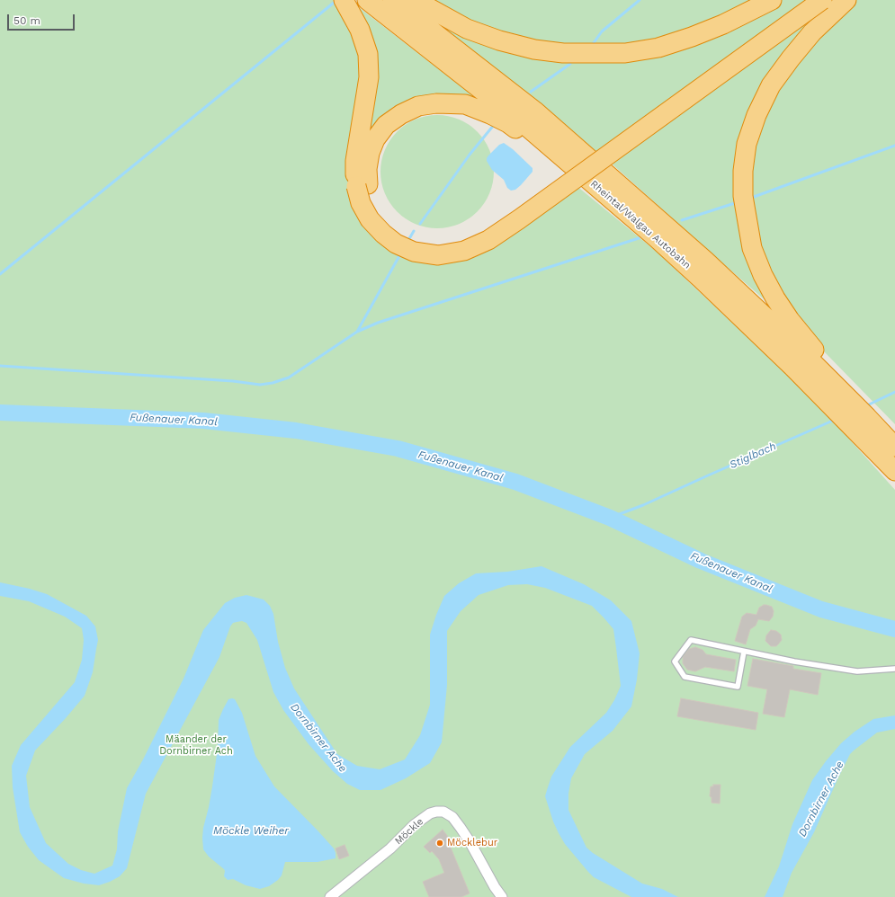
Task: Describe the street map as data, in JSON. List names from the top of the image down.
{
  "streets": {
    "highway": ["Rheintal/Walgau Autobahn"],
    "street": ["Möckle"]
  },
  "water": [
    "Fußenauer Kanal",
    "Stiglbach",
    "Dornbirner Ache",
    "Möckle Weiher"
  ],
  "parks": ["Mäander der Dornbirner Ach"],
  "places": ["Möcklebur"],
  "scale_bar": "50 m"
}
